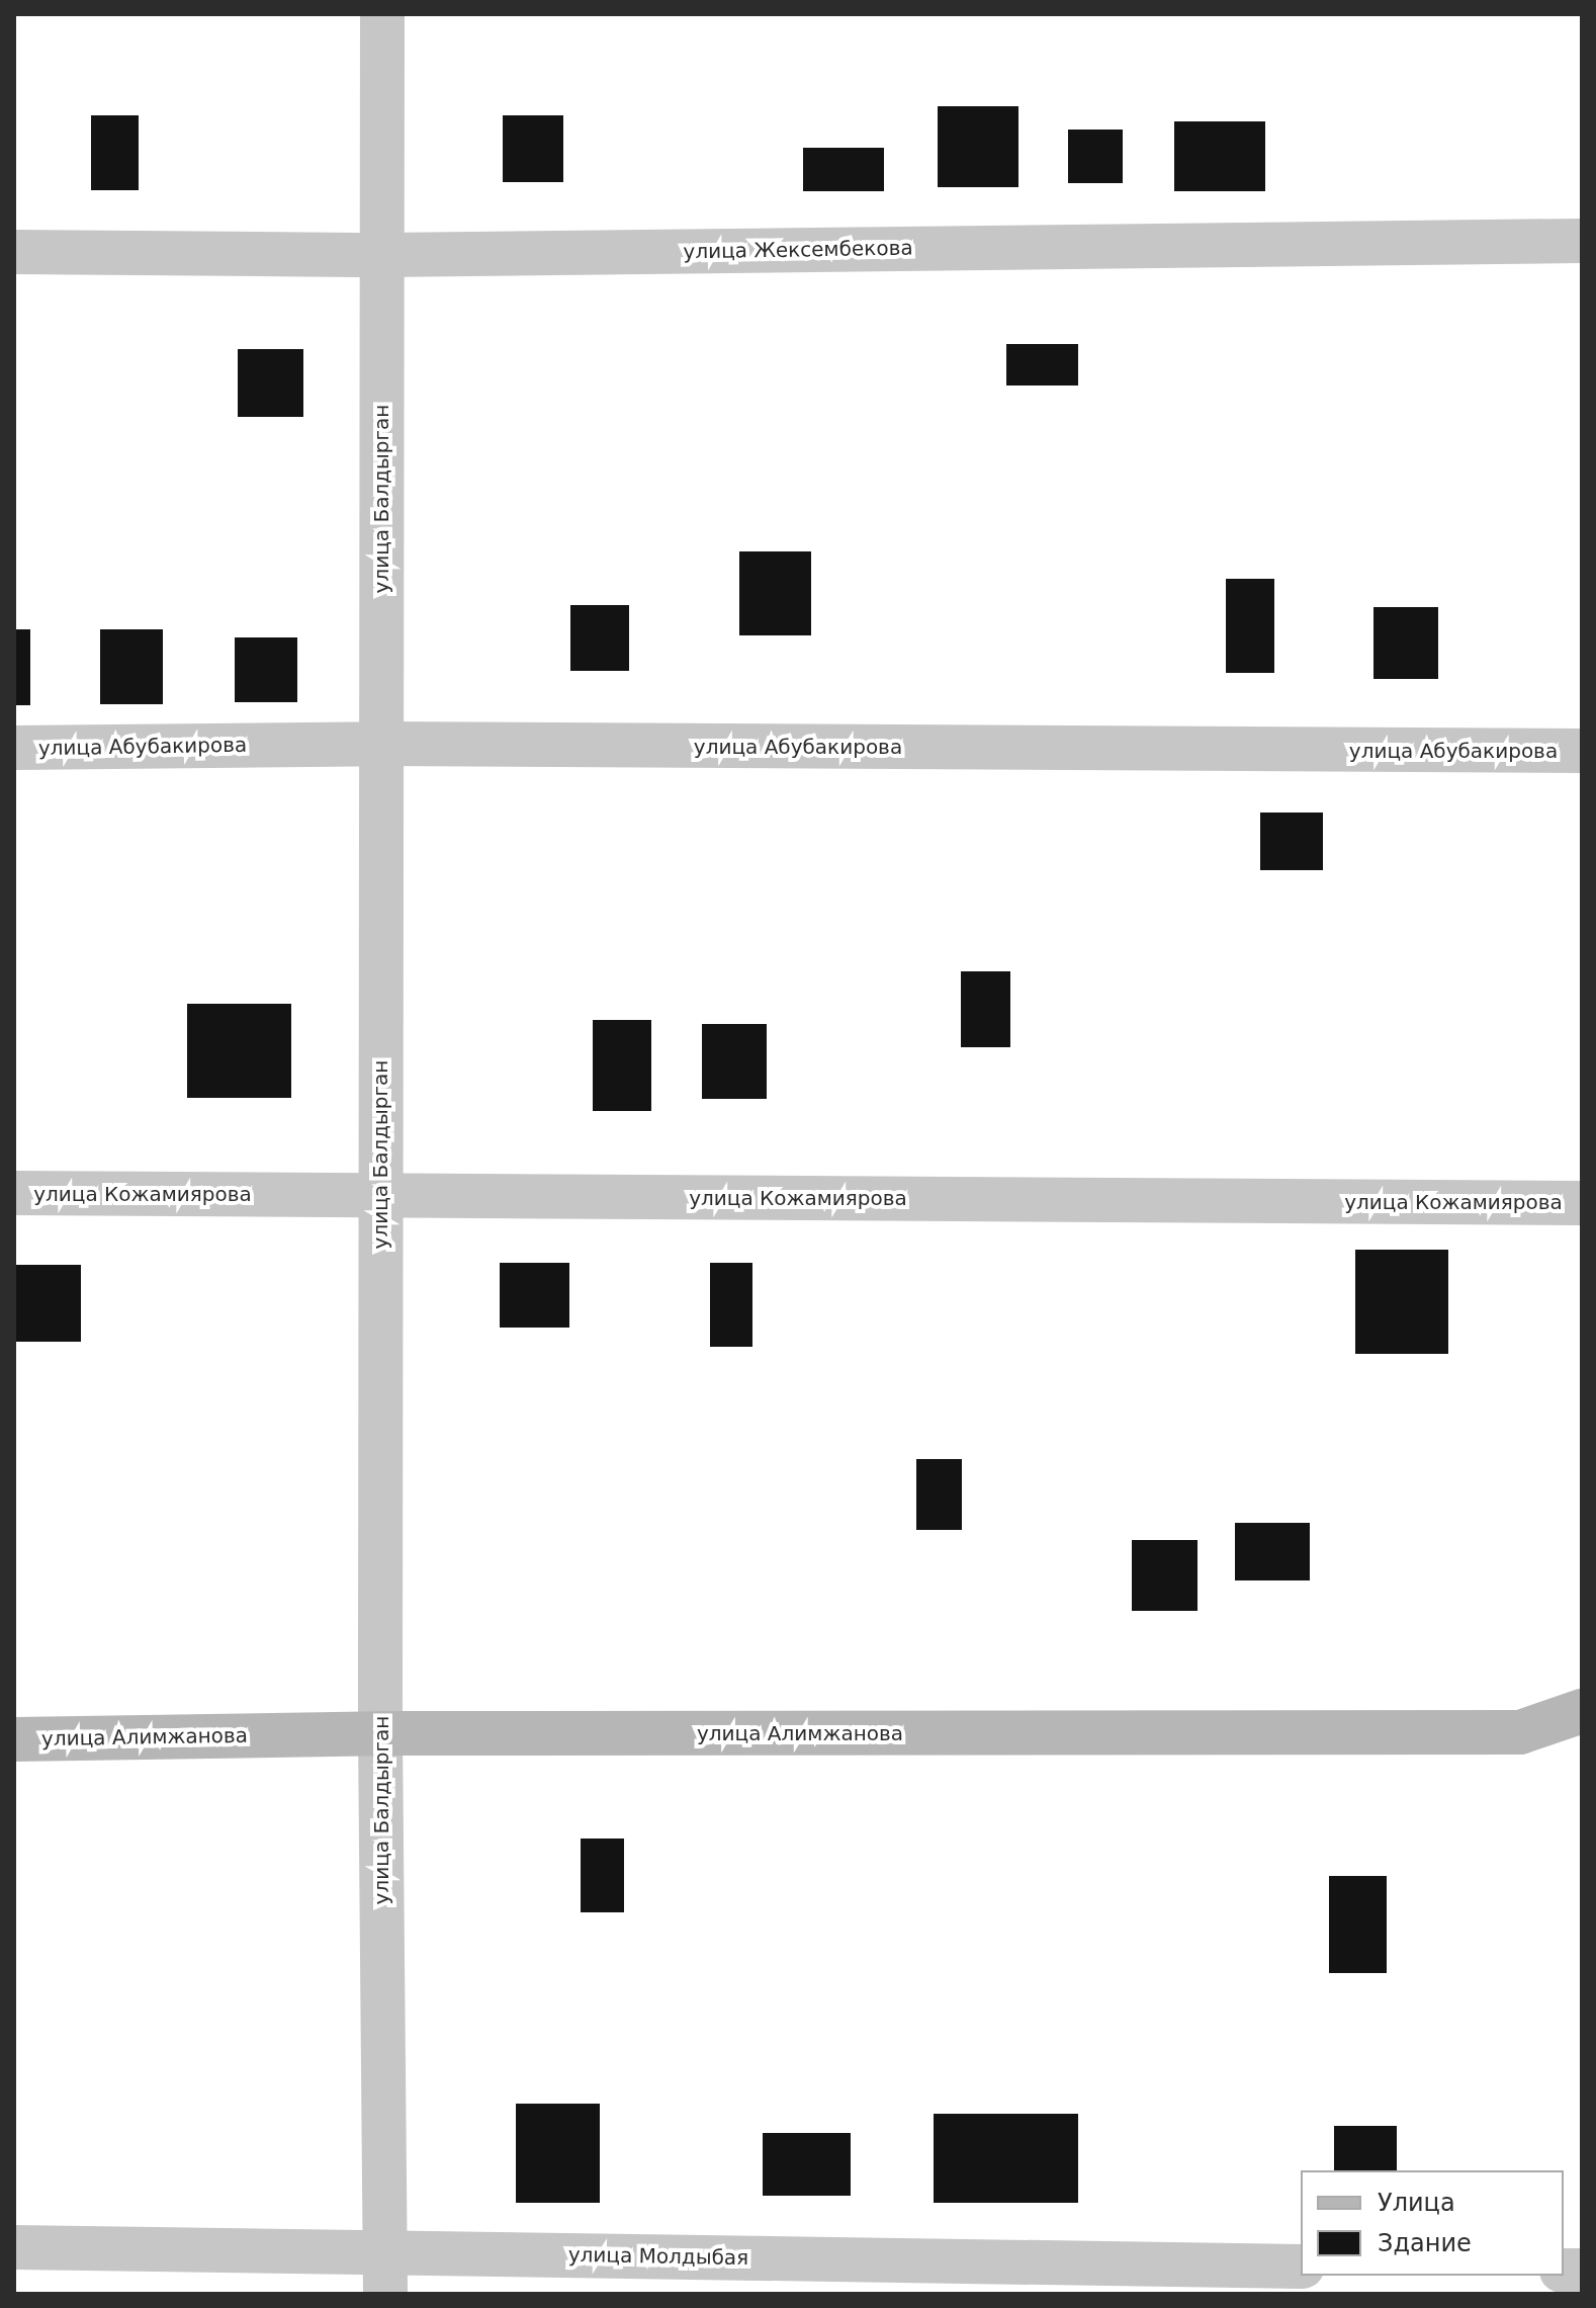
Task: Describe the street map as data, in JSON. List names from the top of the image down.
{
  "streets": {
    "street": [
      "улица Жексембекова",
      "улица Балдырган",
      "улица Абубакирова",
      "улица Кожамиярова",
      "улица Алимжанова",
      "улица Молдыбая"
    ]
  },
  "crossings": [
    ["улица Жексембекова", "улица Балдырган"],
    ["улица Балдырган", "улица Абубакирова"],
    ["улица Балдырган", "улица Кожамиярова"],
    ["улица Балдырган", "улица Алимжанова"],
    ["улица Балдырган", "улица Молдыбая"]
  ],
  "legend": ["Улица", "Здание"]
}
